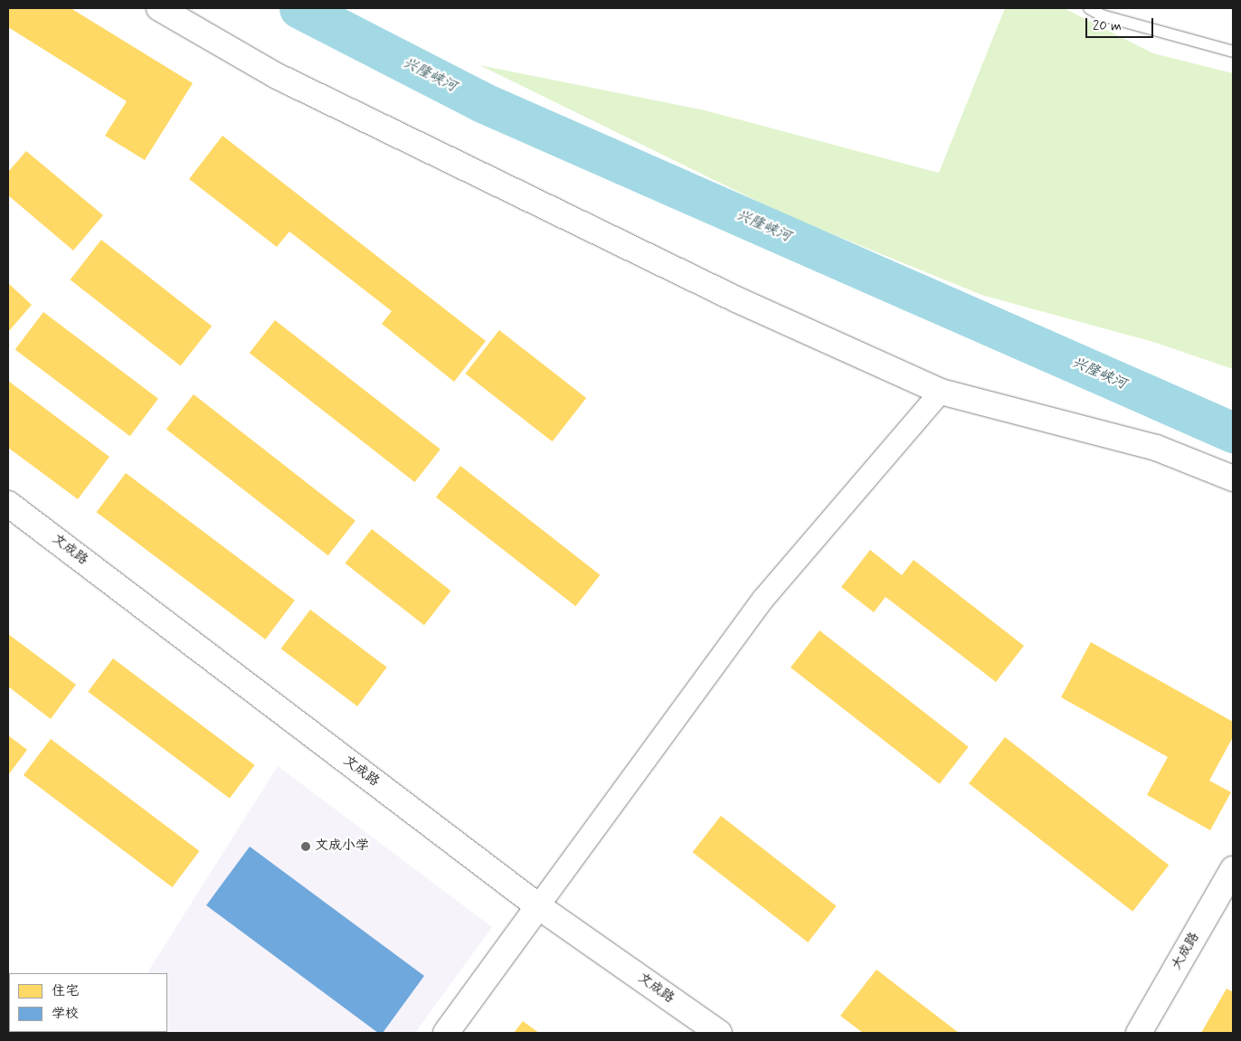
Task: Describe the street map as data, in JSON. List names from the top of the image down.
{
  "streets": {
    "street": ["文成路", "大成路"]
  },
  "water": ["兴隆峡河"],
  "places": ["文成小学"],
  "legend": ["住宅", "学校"],
  "scale_bar": "20 m"
}
